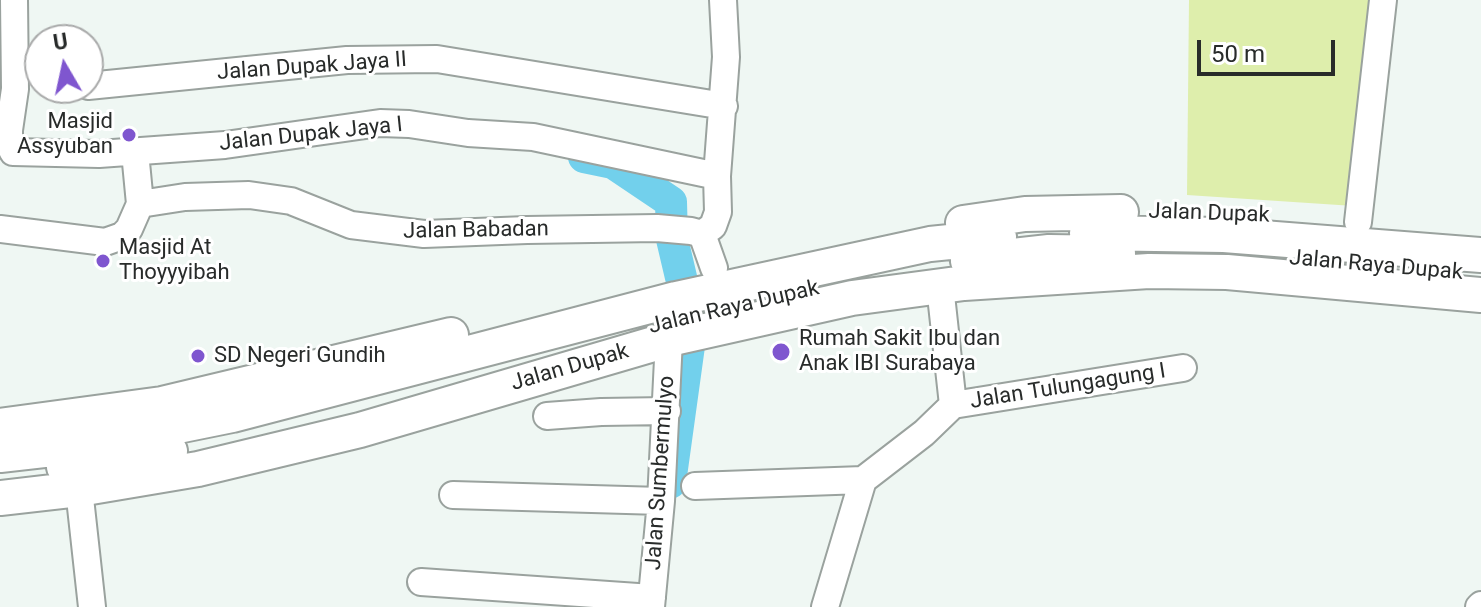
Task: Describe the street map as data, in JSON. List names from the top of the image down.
{
  "streets": {
    "main road": ["Jalan Dupak", "Jalan Raya Dupak"],
    "street": [
      "Jalan Dupak Jaya II",
      "Jalan Dupak Jaya I",
      "Jalan Babadan",
      "Jalan Tulungagung I",
      "Jalan Sumbermulyo"
    ]
  },
  "crossings": [
    ["Jalan Dupak", "Jalan Raya Dupak"],
    ["Jalan Dupak", "Jalan Sumbermulyo"],
    ["Jalan Raya Dupak", "Jalan Sumbermulyo"]
  ],
  "places": [
    "Masjid Assyuban",
    "Masjid At Thoyyyibah",
    "Rumah Sakit Ibu dan Anak IBI Surabaya",
    "SD Negeri Gundih"
  ],
  "scale_bar": "50 m",
  "north": "top"
}
